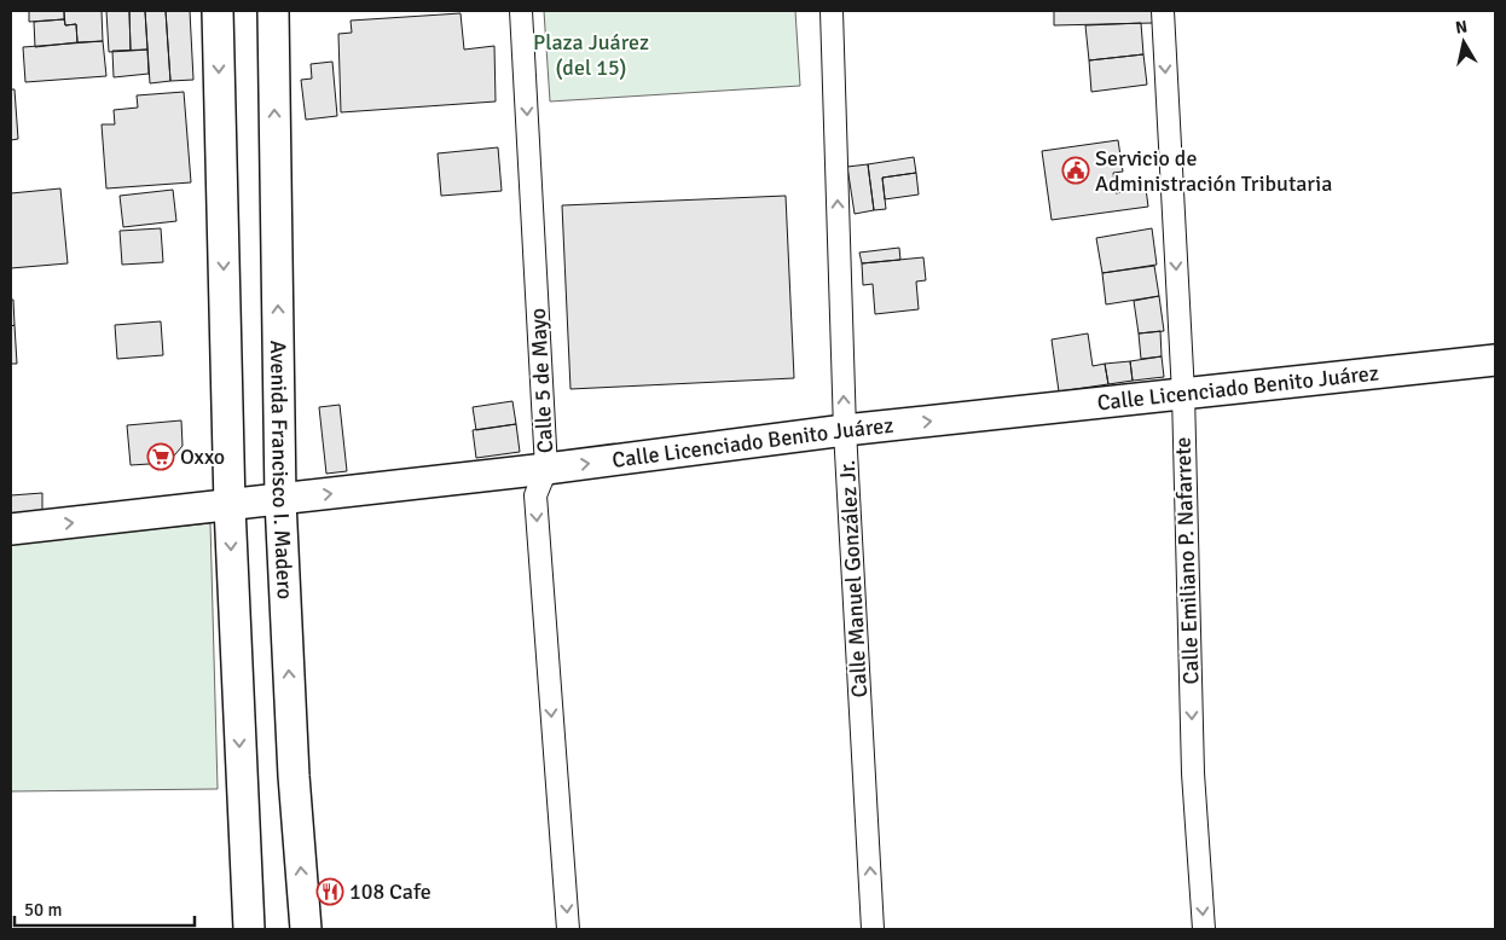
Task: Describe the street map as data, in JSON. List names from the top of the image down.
{
  "streets": {
    "main road": ["Calle Licenciado Benito Juárez", "Avenida Francisco I. Madero"],
    "street": ["Calle 5 de Mayo", "Calle Emiliano P. Nafarrete", "Calle Manuel González Jr."]
  },
  "crossings": [
    ["Calle 5 de Mayo", "Calle Licenciado Benito Juárez"],
    ["Calle Licenciado Benito Juárez", "Avenida Francisco I. Madero"],
    ["Calle Licenciado Benito Juárez", "Calle Emiliano P. Nafarrete"],
    ["Calle Licenciado Benito Juárez", "Calle Manuel González Jr."]
  ],
  "one_way": [
    "Calle 5 de Mayo",
    "Calle Licenciado Benito Juárez",
    "Calle Emiliano P. Nafarrete",
    "Calle Manuel González Jr."
  ],
  "parks": ["Plaza Juárez (del 15)"],
  "places": {
    "public building": ["Servicio de Administración Tributaria"],
    "supermarket": ["Oxxo"],
    "restaurant": ["108 Cafe"]
  },
  "scale_bar": "50 m",
  "north": "top"
}
